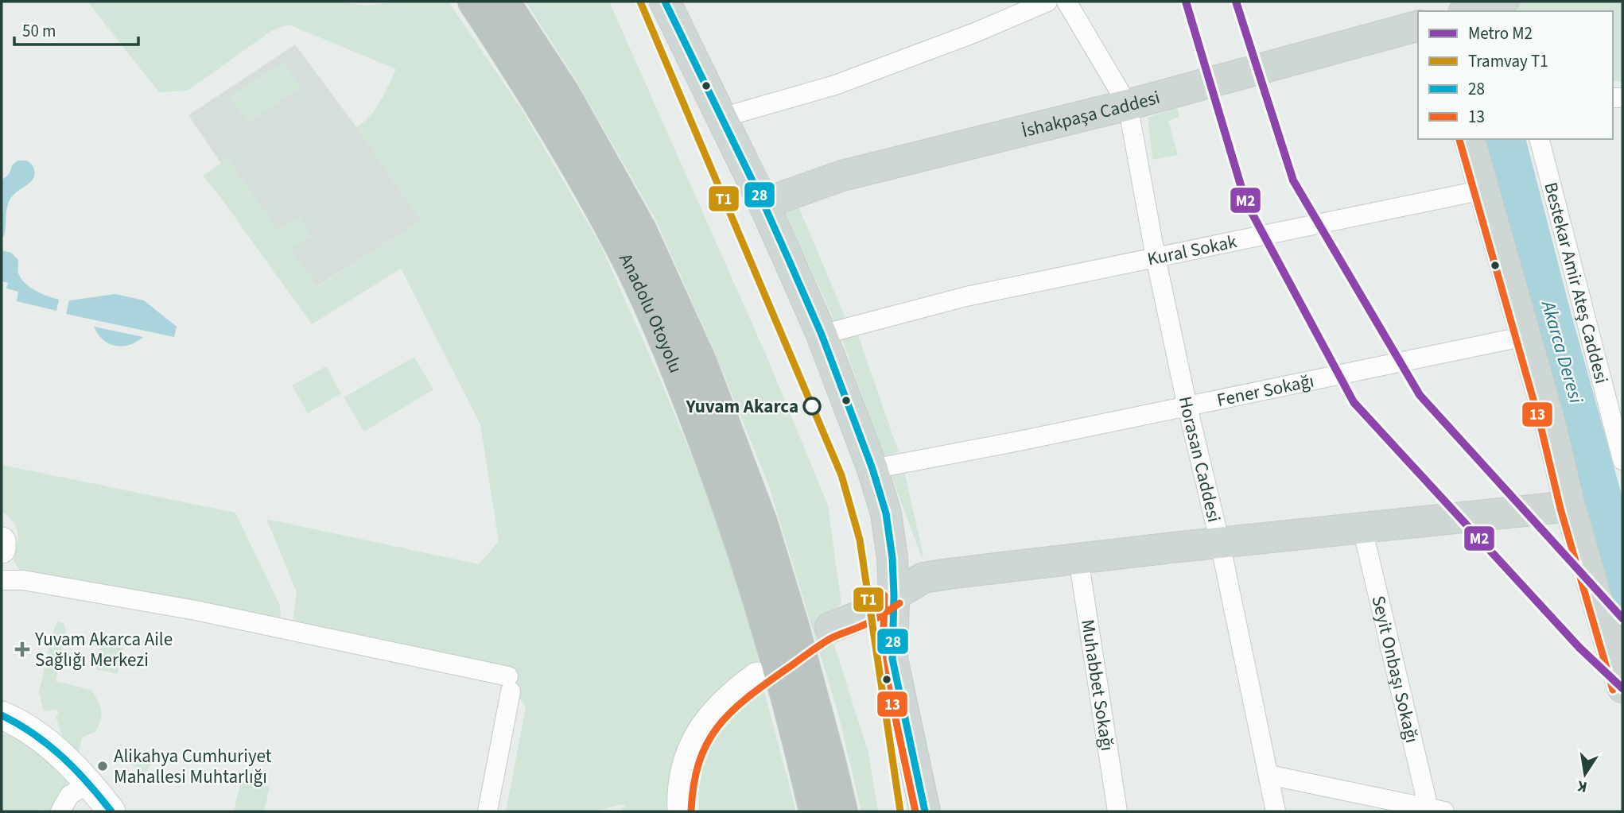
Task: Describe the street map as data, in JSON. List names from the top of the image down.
{
  "streets": {
    "highway": ["Anadolu Otoyolu"],
    "main road": ["İshakpaşa Caddesi"],
    "street": [
      "Kural Sokak",
      "Bestekar Amir Ateş Caddesi",
      "Fener Sokağı",
      "Horasan Caddesi",
      "Seyit Onbaşı Sokağı",
      "Muhabbet Sokağı"
    ]
  },
  "crossings": [
    ["İshakpaşa Caddesi", "Horasan Caddesi"],
    ["Kural Sokak", "Horasan Caddesi"],
    ["Fener Sokağı", "Horasan Caddesi"]
  ],
  "water": ["Akarca Deresi"],
  "places": {
    "other": ["Yuvam Akarca", "Alikahya Cumhuriyet Mahallesi Muhtarlığı"],
    "health": ["Yuvam Akarca Aile Sağlığı Merkezi"]
  },
  "lines": [
    "metro line M2",
    "tram line T1",
    "transit line 28",
    "transit line 13"
  ],
  "legend": [
    "Metro M2",
    "Tramvay T1",
    "28",
    "13"
  ],
  "scale_bar": "50 m",
  "north": "bottom"
}
